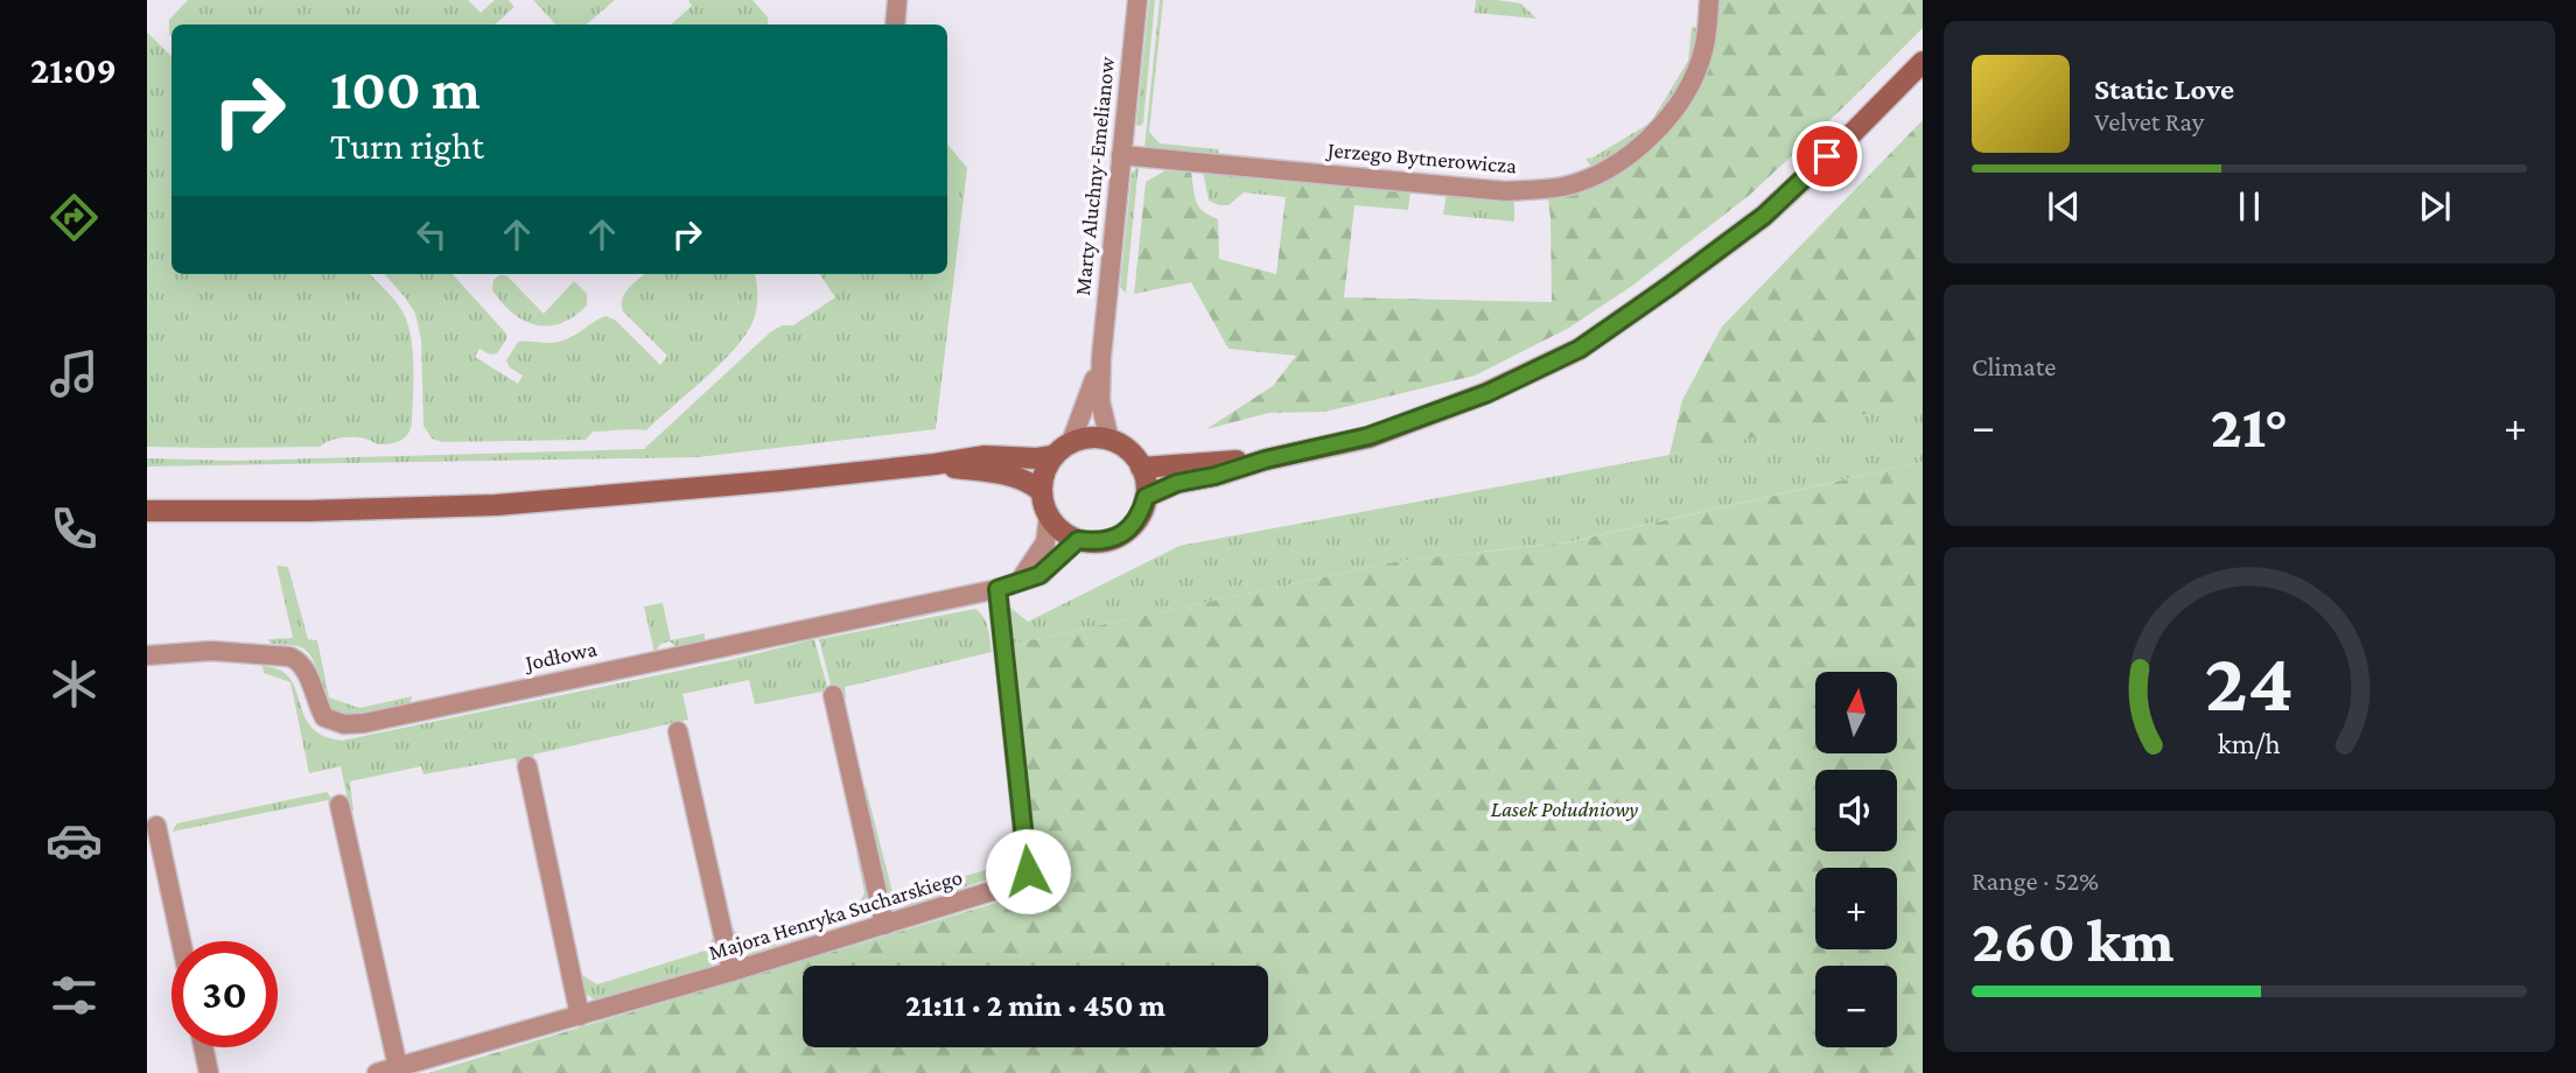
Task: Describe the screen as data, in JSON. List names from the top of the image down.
{
  "streets": {
    "street": [
      "Jerzego Bytnerowicza",
      "Marty Aluchny-Emelianow",
      "Jodłowa",
      "Majora Henryka Sucharskiego"
    ]
  },
  "crossings": [
    ["Jerzego Bytnerowicza", "Marty Aluchny-Emelianow"],
    ["Marty Aluchny-Emelianow", "Jodłowa"],
    ["Jodłowa", "Majora Henryka Sucharskiego"]
  ],
  "parks": ["Lasek Południowy"],
  "north": "top",
  "page": {
    "tabs": "21:09",
    "turn": ["100 m", "Turn right"],
    "song": ["Static Love", "Velvet Ray"],
    "tile": [
      "Climate",
      ["Range · 52%", "260 km"]
    ],
    "heat": ["−", "21°", "+"],
    "map_buttons": ["+", "−"],
    "limit": "30",
    "trip": "21:11 · 2 min · 450 m",
    "gauge": ["24", "km/h"]
  }
}
